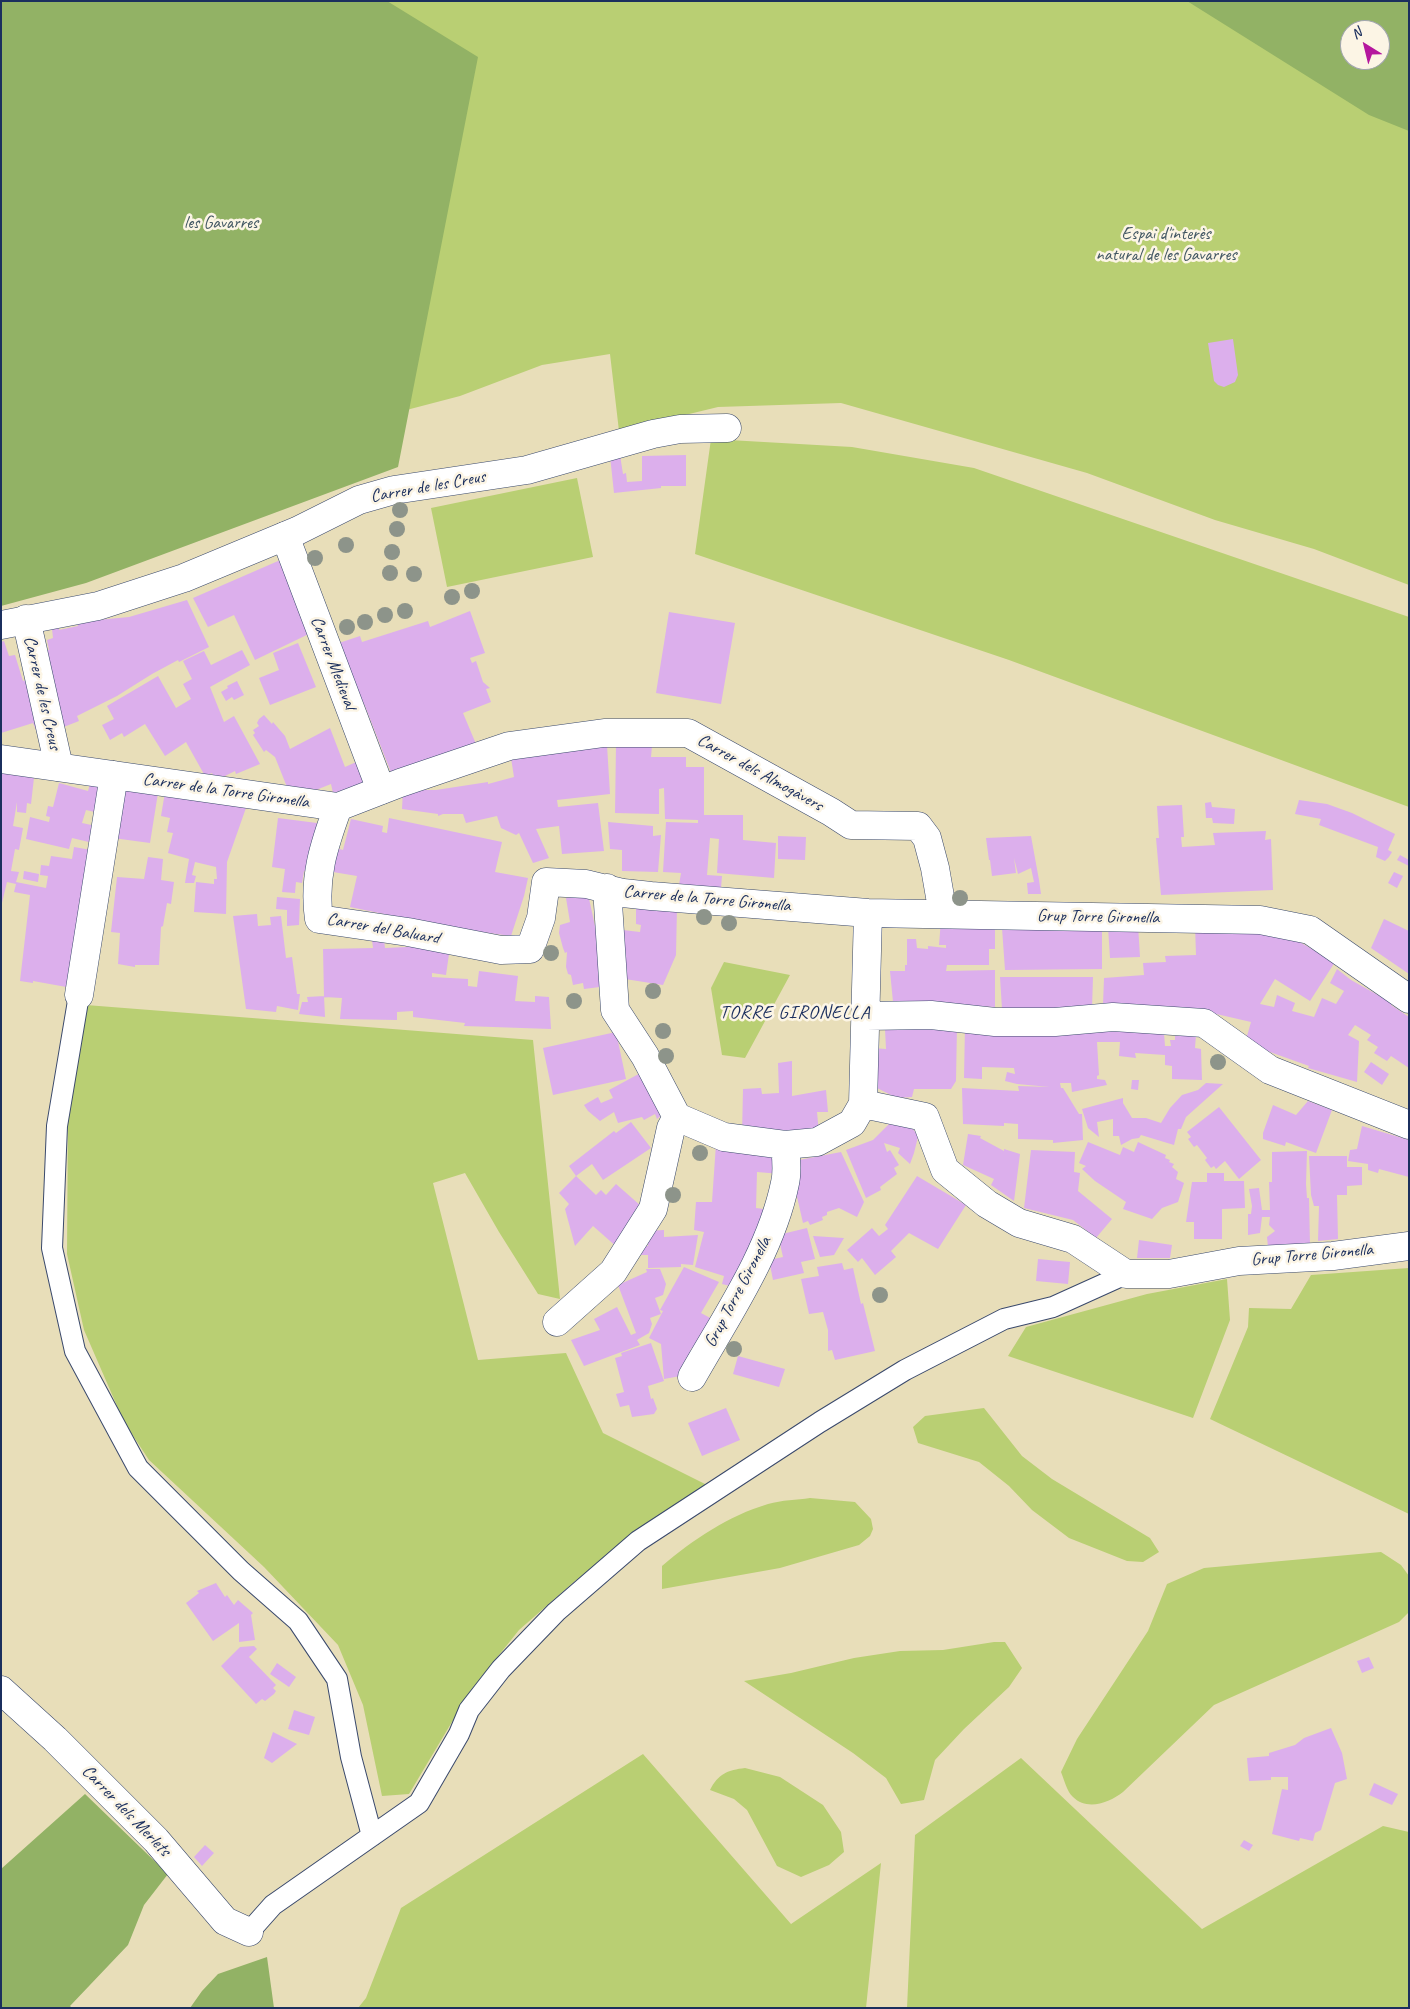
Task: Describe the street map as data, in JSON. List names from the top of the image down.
{
  "streets": {
    "street": [
      "Carrer de les Creus",
      "Carrer Medieval",
      "Carrer dels Almogàvers",
      "Carrer de la Torre Gironella",
      "Grup Torre Gironella",
      "Carrer del Baluard",
      "Carrer dels Merlets"
    ]
  },
  "crossings": [
    ["Carrer de les Creus", "Carrer Medieval"],
    ["Carrer de les Creus", "Carrer de la Torre Gironella"],
    ["Carrer Medieval", "Carrer dels Almogàvers"],
    ["Carrer dels Almogàvers", "Carrer de la Torre Gironella"],
    ["Carrer dels Almogàvers", "Grup Torre Gironella"],
    ["Carrer dels Almogàvers", "Carrer del Baluard"],
    ["Carrer de la Torre Gironella", "Grup Torre Gironella"],
    ["Carrer de la Torre Gironella", "Carrer del Baluard"]
  ],
  "districts": ["TORRE GIRONELLA"],
  "parks": ["les Gavarres", "Espai d'interès natural de les Gavarres"],
  "north": "top left"
}
